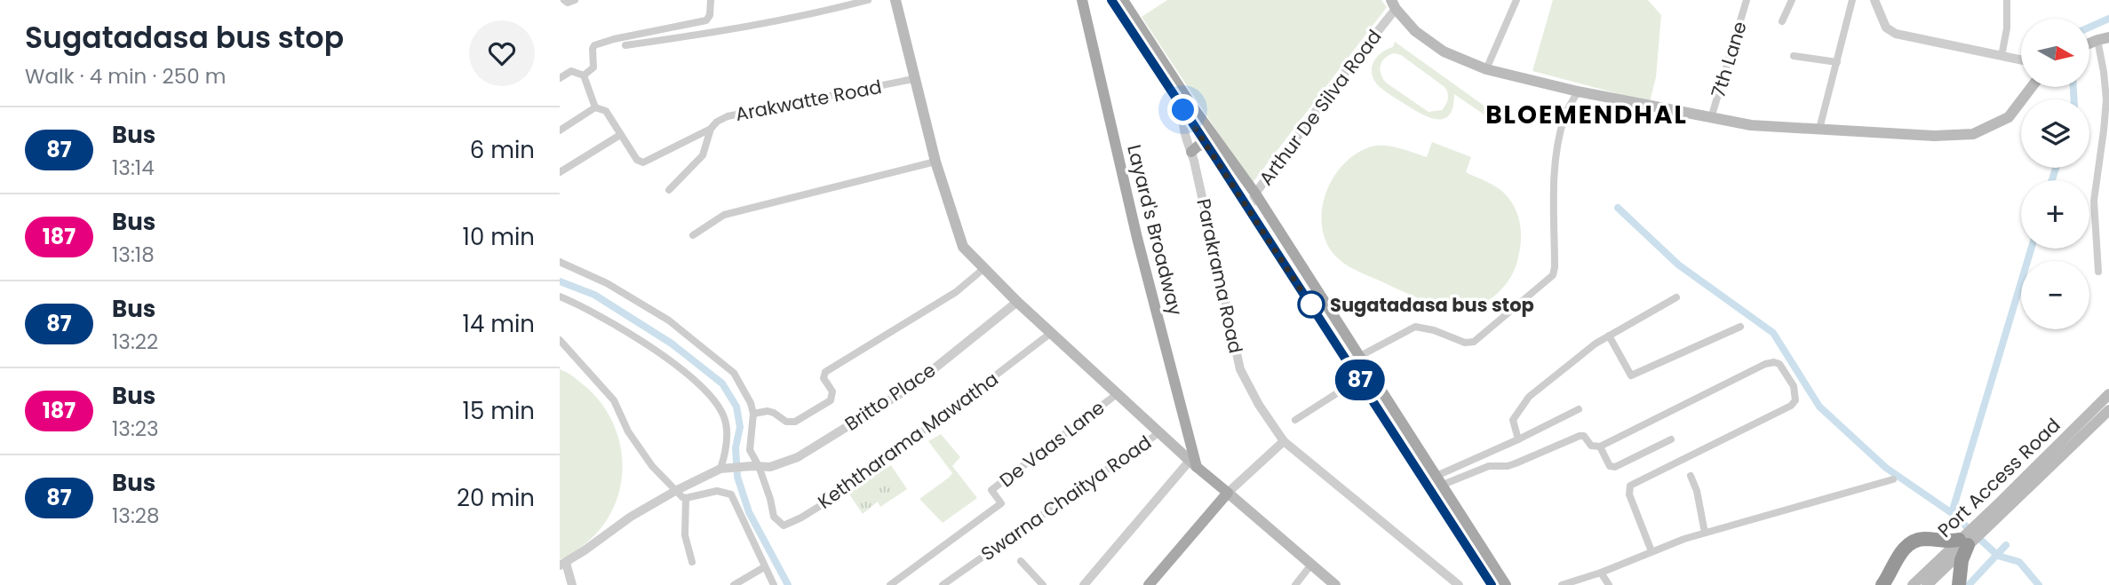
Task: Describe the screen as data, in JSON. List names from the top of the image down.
{
  "streets": {
    "main road": ["Layard's Broadway", "Port Access Road"],
    "street": [
      "7th Lane",
      "Arakwatte Road",
      "Arthur De Silva Road",
      "Parakrama Road",
      "Britto Place",
      "Keththarama Mawatha",
      "De Vaas Lane",
      "Swarna Chaitya Road"
    ]
  },
  "crossings": [
    ["Britto Place", "Keththarama Mawatha"]
  ],
  "districts": ["BLOEMENDHAL"],
  "places": ["Sugatadasa bus stop"],
  "lines": ["bus line 87"],
  "north": "right",
  "page": {
    "heading": ["Sugatadasa bus stop", "Walk · 4 min · 250 m"],
    "on_map": "87",
    "map_buttons": ["+", "−"],
    "list": [
      {
        "mark": "87",
        "name": "Bus",
        "note": "13:14",
        "value": "6 min"
      },
      {
        "mark": "187",
        "name": "Bus",
        "note": "13:18",
        "value": "10 min"
      },
      {
        "mark": "87",
        "name": "Bus",
        "note": "13:22",
        "value": "14 min"
      },
      {
        "mark": "187",
        "name": "Bus",
        "note": "13:23",
        "value": "15 min"
      },
      {
        "mark": "87",
        "name": "Bus",
        "note": "13:28",
        "value": "20 min"
      }
    ]
  }
}
